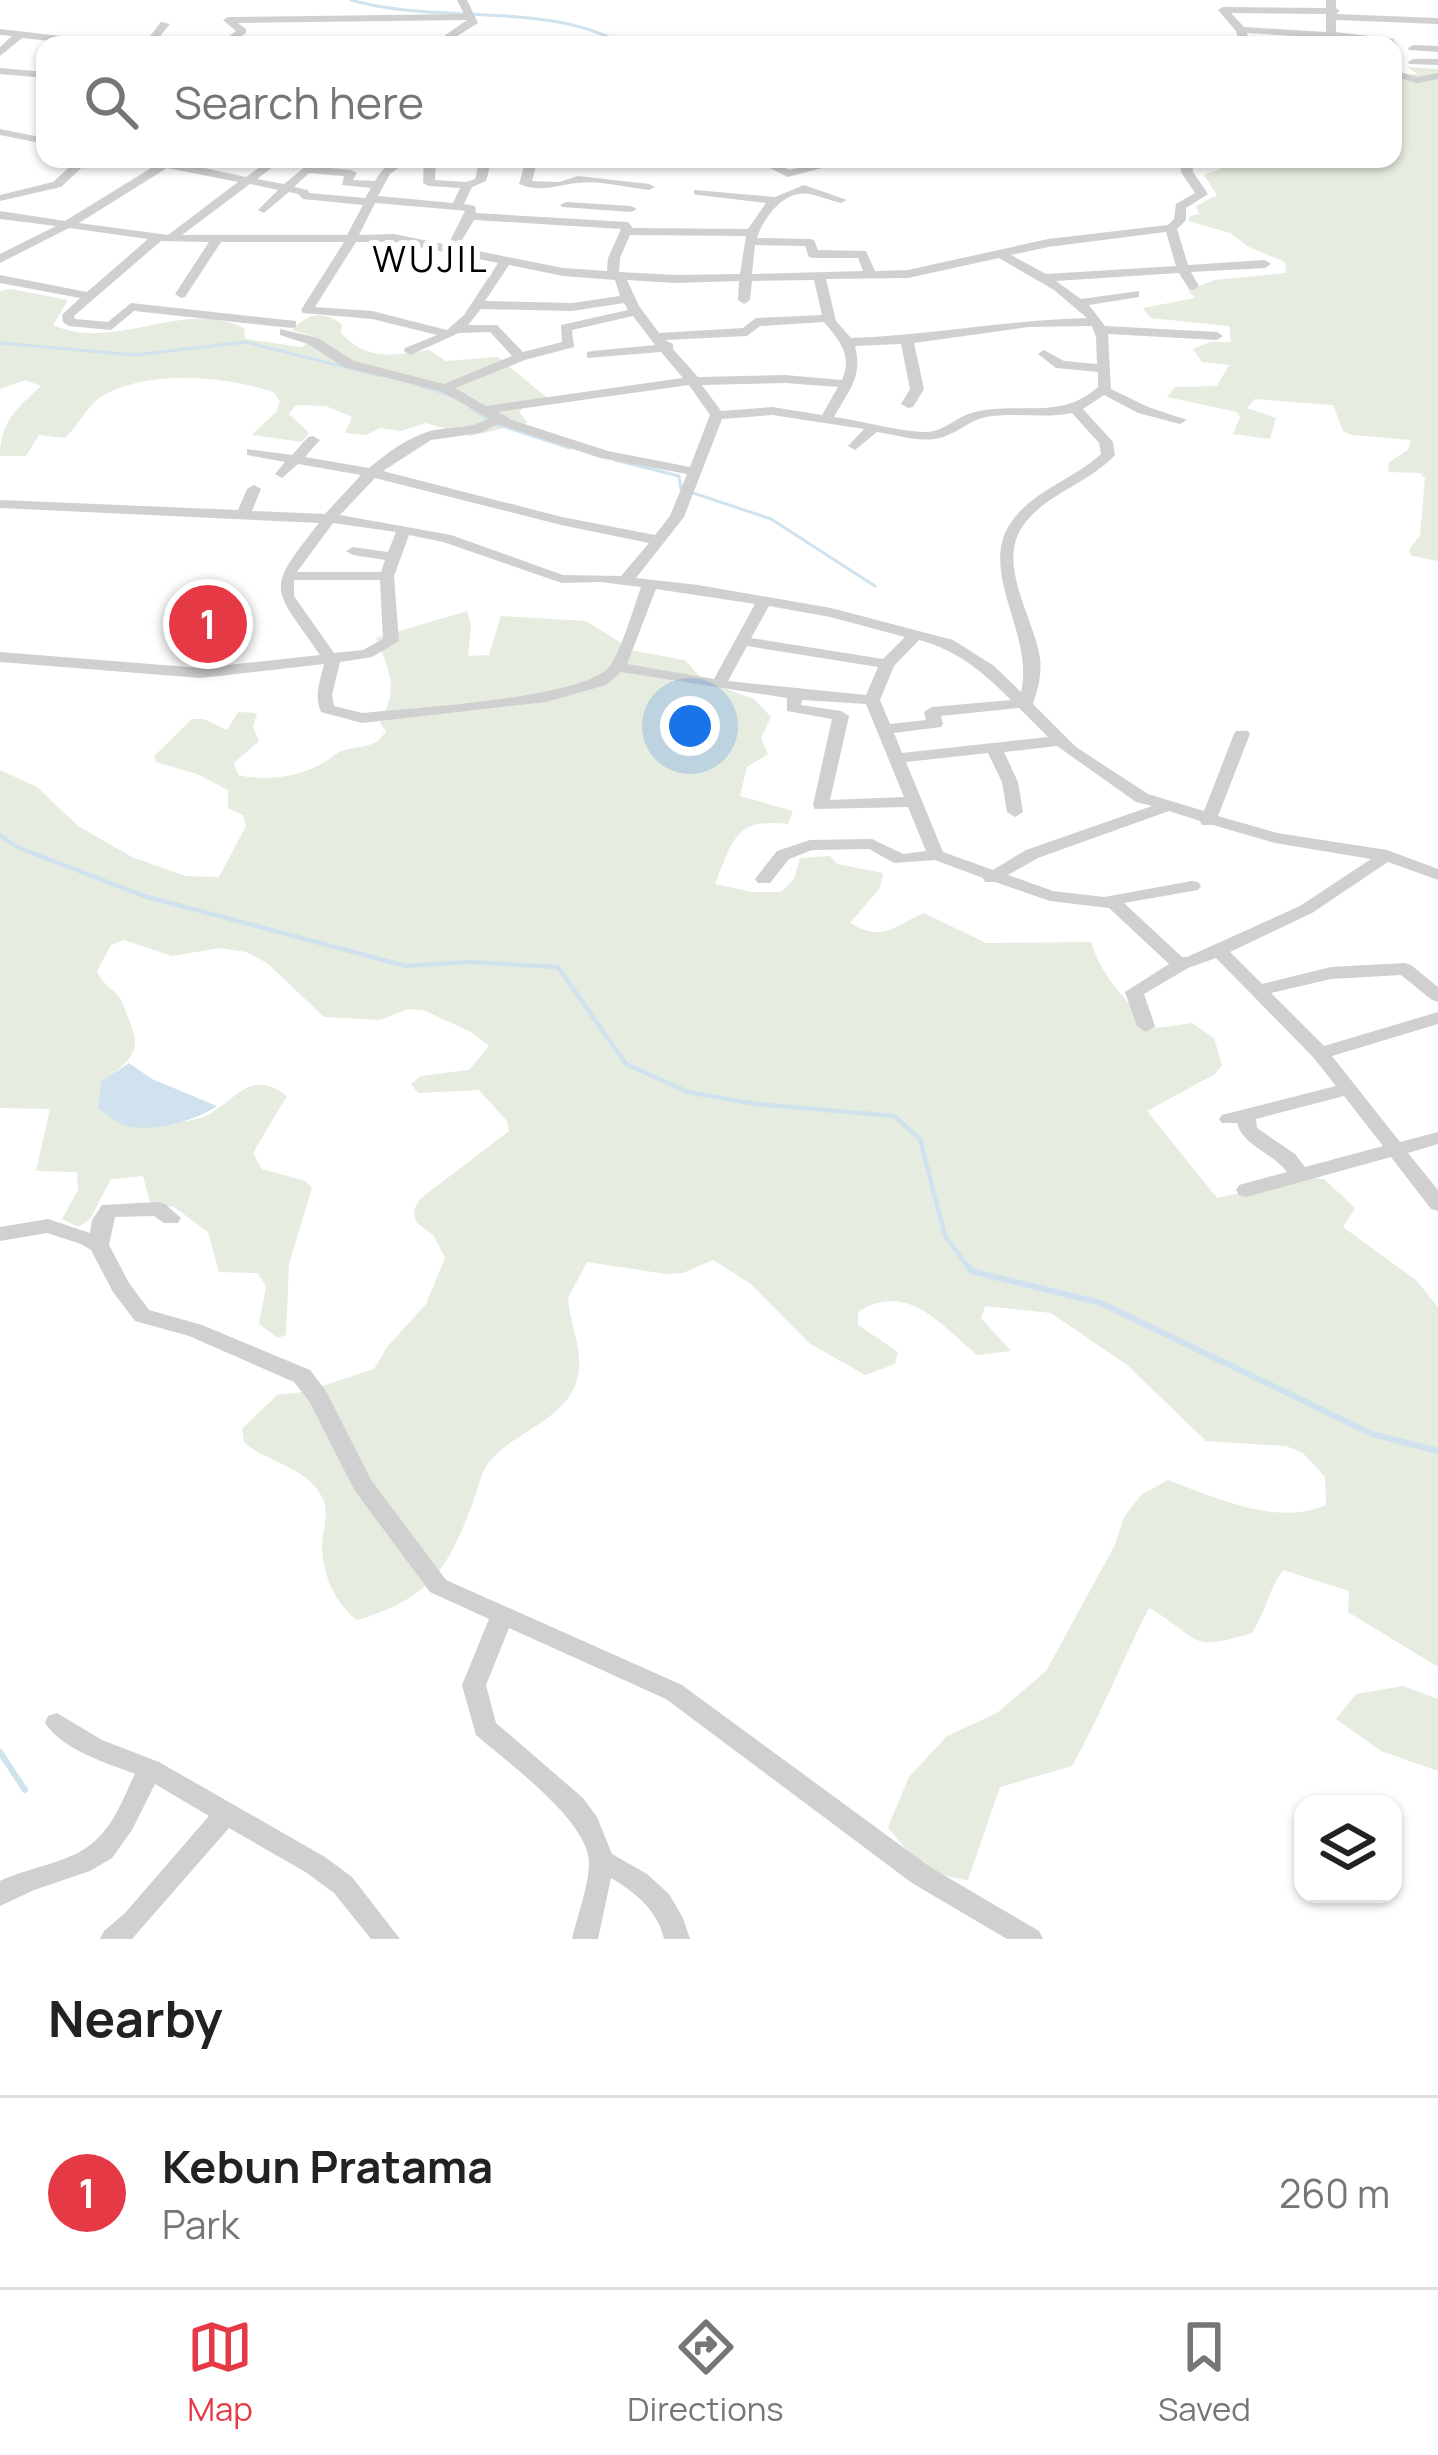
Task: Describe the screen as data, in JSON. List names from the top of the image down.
{
  "districts": ["WUJIL"],
  "page": {
    "search": "Search here",
    "pins": "1",
    "heading": "Nearby",
    "list": [
      {
        "mark": "1",
        "name": "Kebun Pratama",
        "note": "Park",
        "value": "260 m"
      }
    ],
    "nav": ["Map", "Directions", "Saved"]
  }
}
